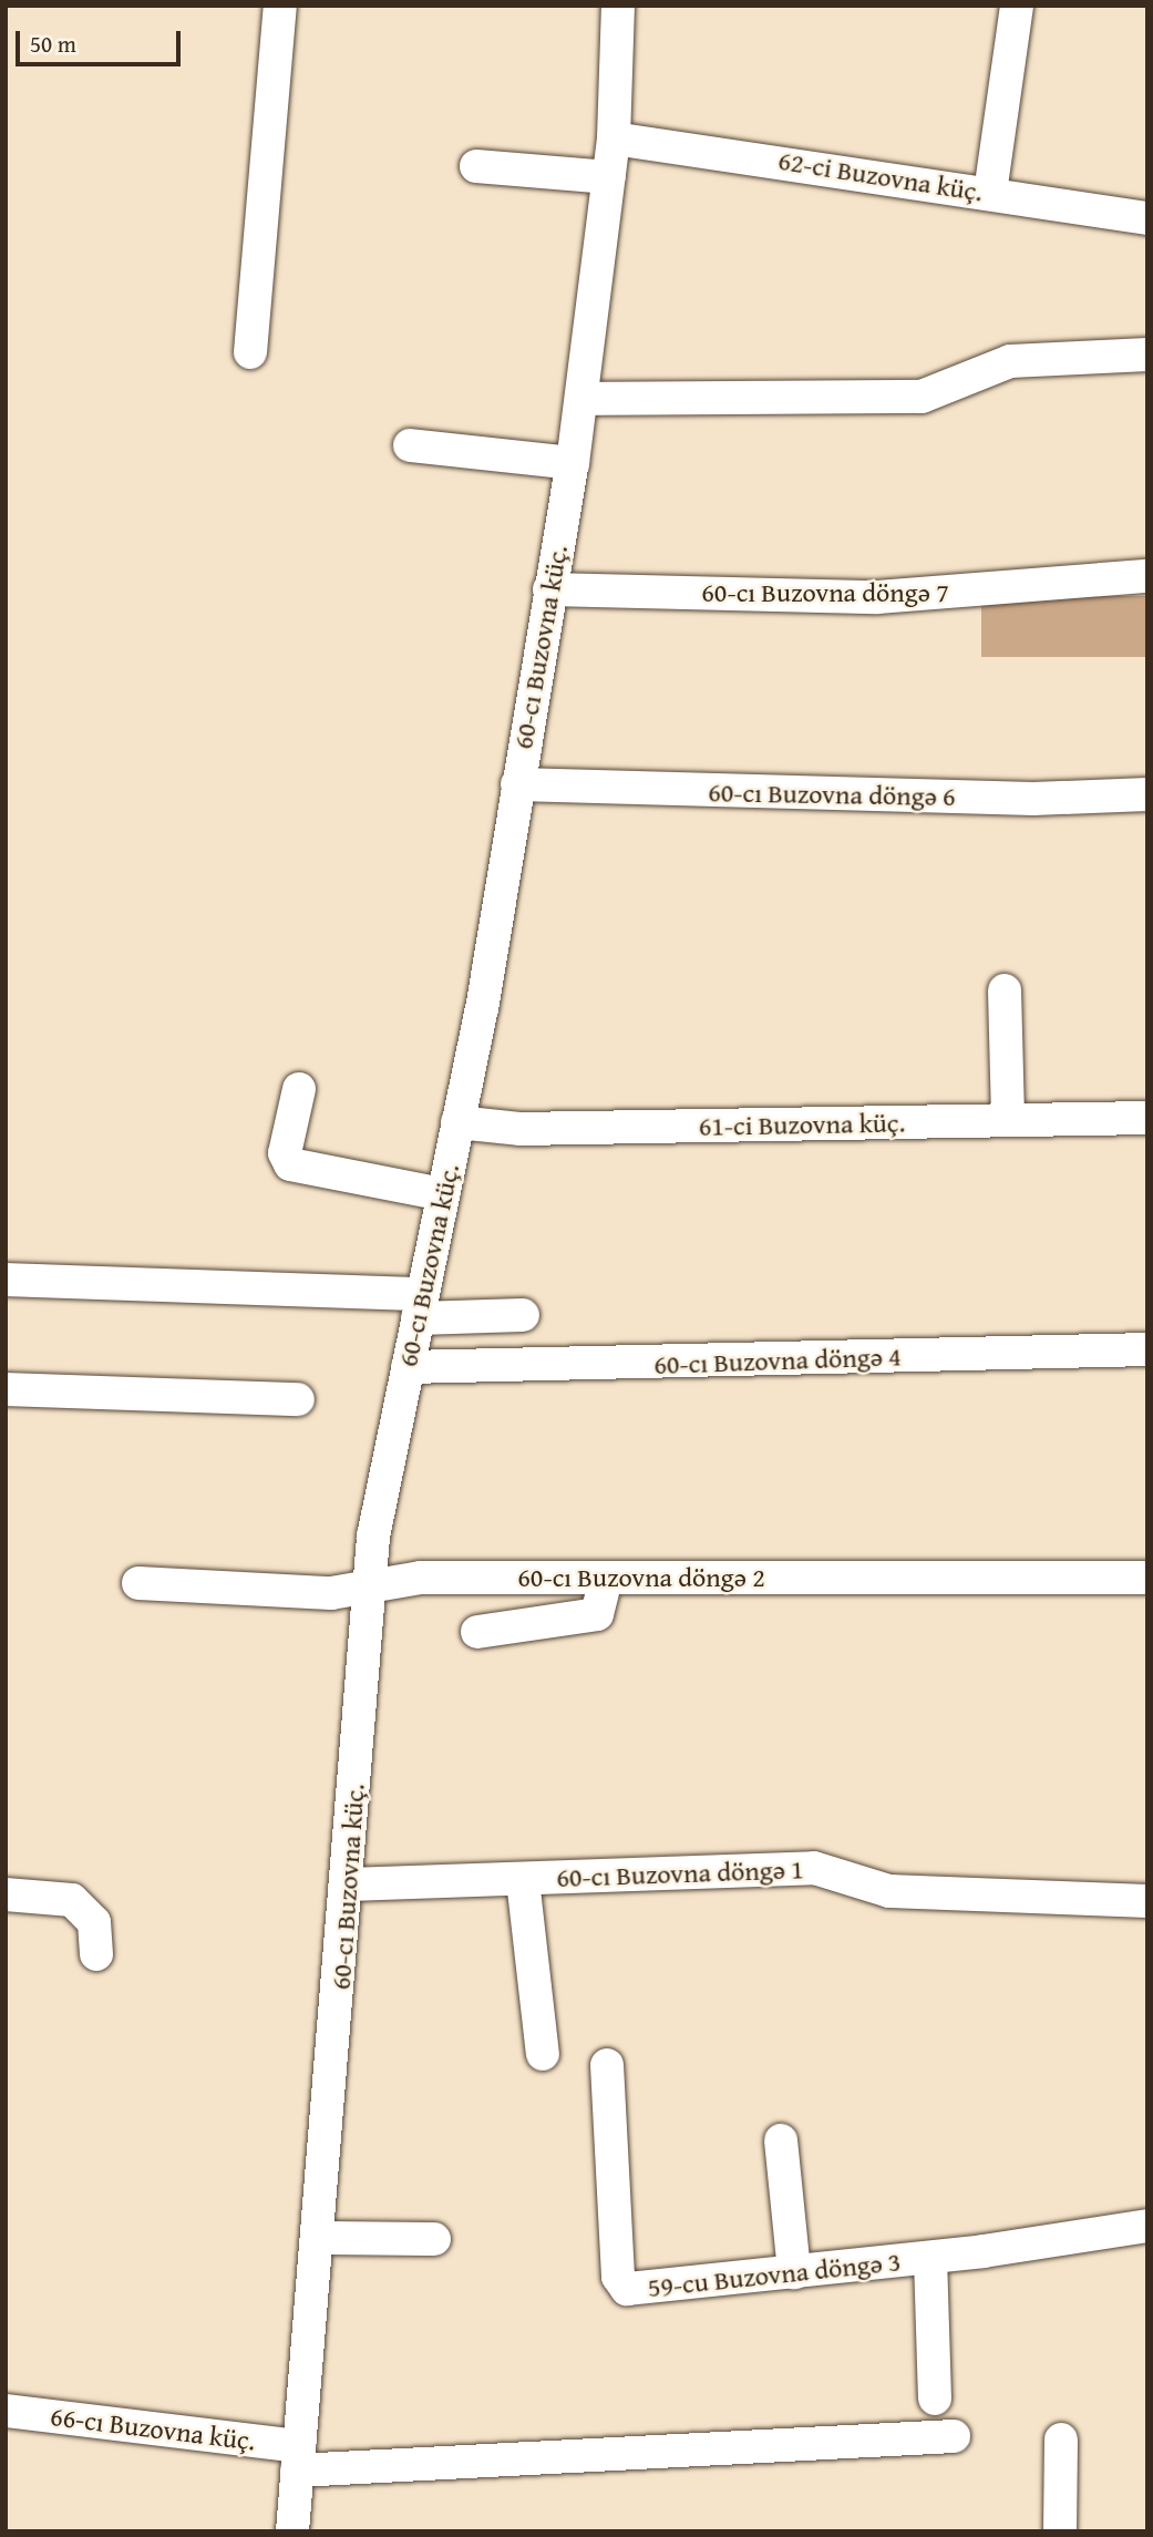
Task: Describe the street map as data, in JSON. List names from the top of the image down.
{
  "streets": {
    "street": [
      "62-ci Buzovna küç.",
      "60-cı Buzovna döngə 7",
      "60-cı Buzovna küç.",
      "60-cı Buzovna döngə 6",
      "61-ci Buzovna küç.",
      "60-cı Buzovna döngə 4",
      "60-cı Buzovna döngə 2",
      "60-cı Buzovna döngə 1",
      "59-cu Buzovna döngə 3",
      "66-cı Buzovna küç."
    ]
  },
  "crossings": [
    ["62-ci Buzovna küç.", "60-cı Buzovna küç."],
    ["60-cı Buzovna döngə 7", "60-cı Buzovna küç."],
    ["60-cı Buzovna küç.", "60-cı Buzovna döngə 6"],
    ["60-cı Buzovna küç.", "61-ci Buzovna küç."],
    ["60-cı Buzovna küç.", "60-cı Buzovna döngə 4"],
    ["60-cı Buzovna küç.", "60-cı Buzovna döngə 2"],
    ["60-cı Buzovna küç.", "60-cı Buzovna döngə 1"],
    ["60-cı Buzovna küç.", "66-cı Buzovna küç."]
  ],
  "scale_bar": "50 m"
}
